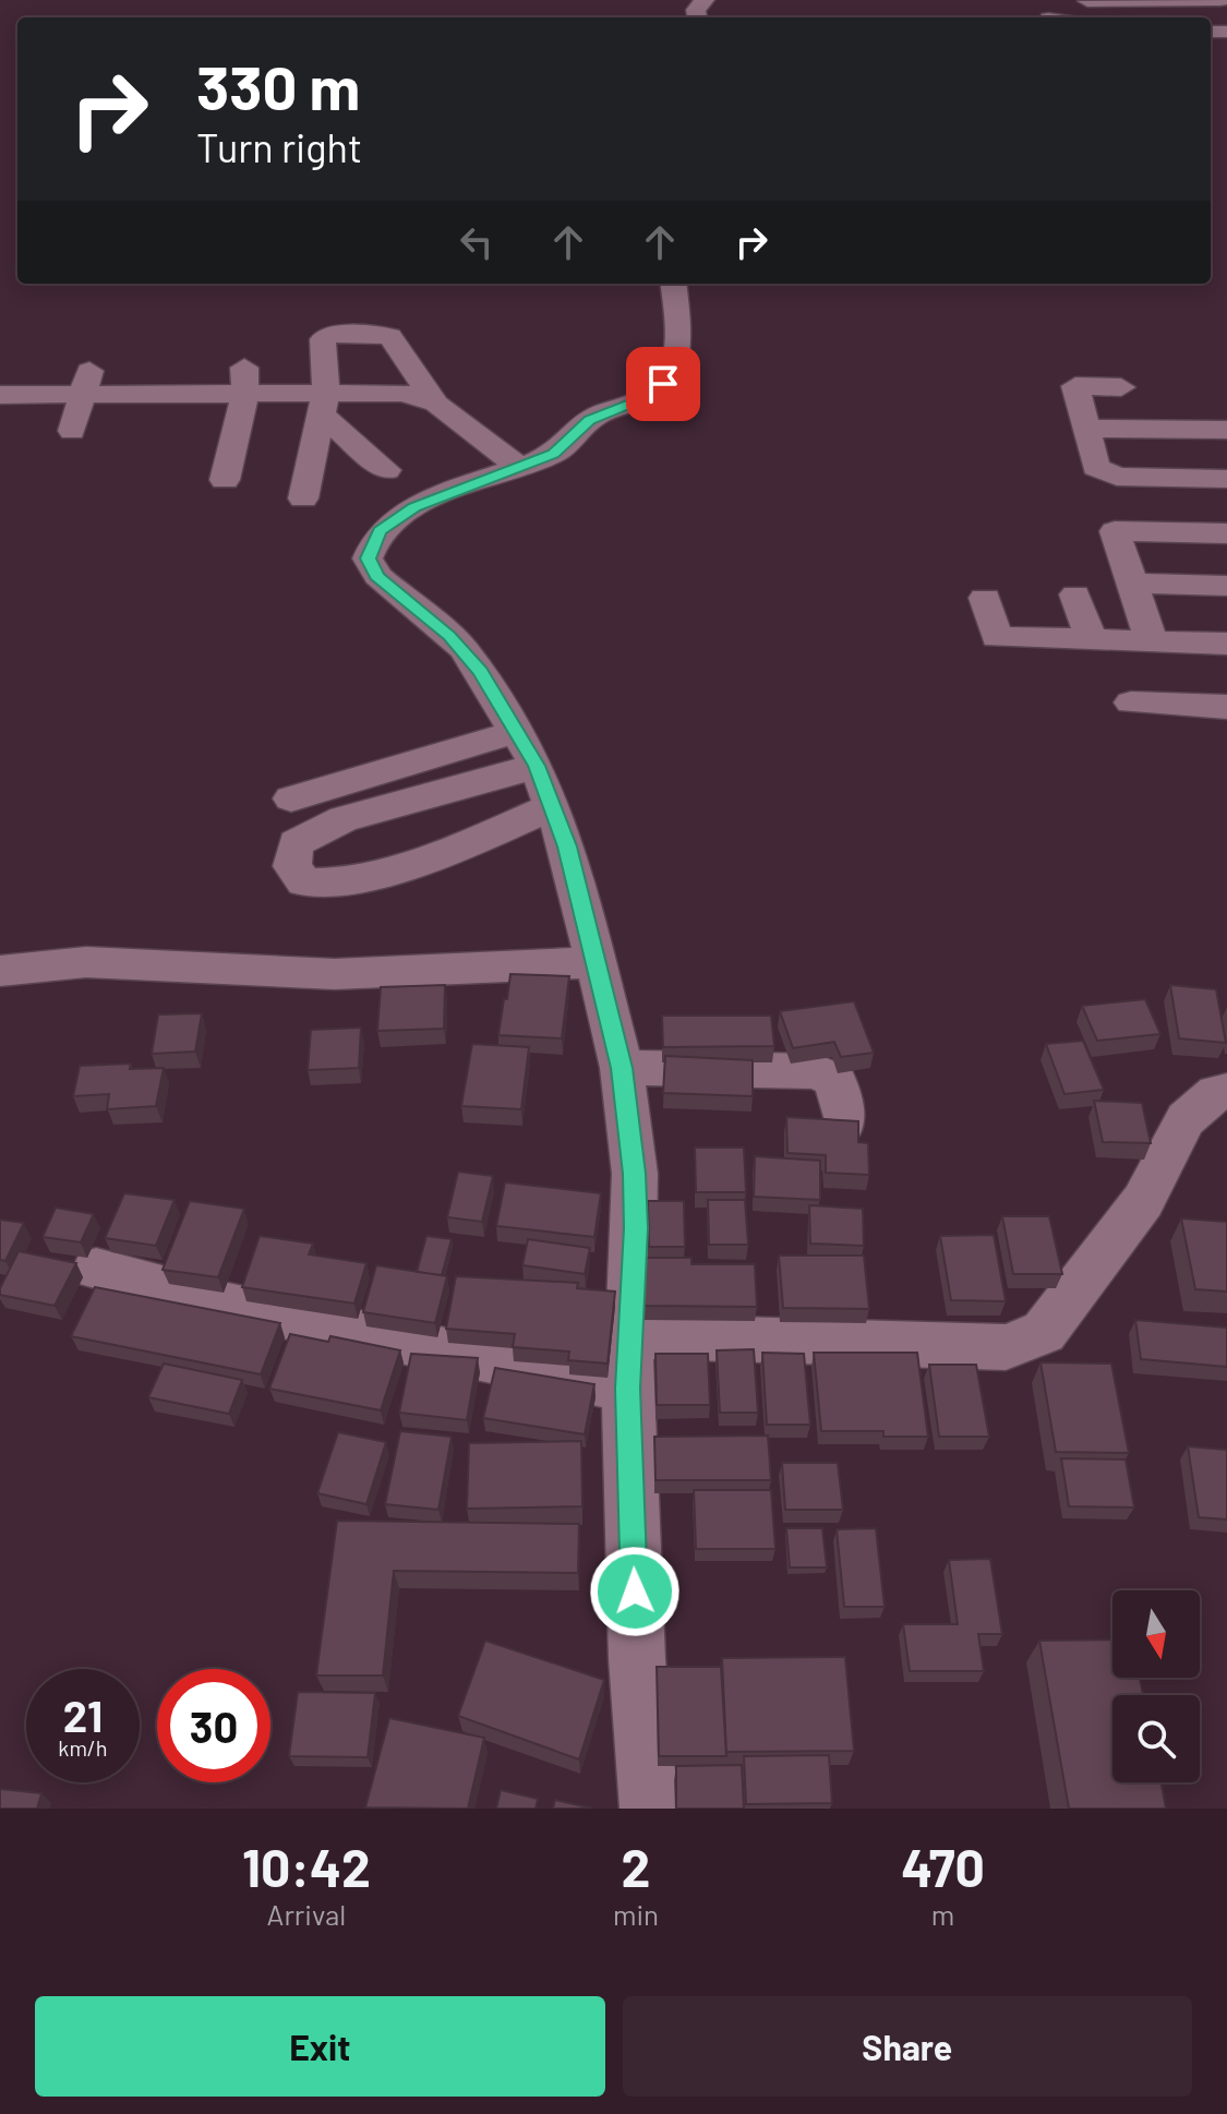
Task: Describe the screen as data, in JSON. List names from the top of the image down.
{
  "north": "bottom",
  "page": {
    "turn": ["330 m", "Turn right"],
    "speed": "21 km/h",
    "limit": "30",
    "eta": [
      "10:42",
      "Arrival",
      "2",
      "min",
      "470",
      "m"
    ],
    "buttons": ["Exit", "Share"]
  }
}
